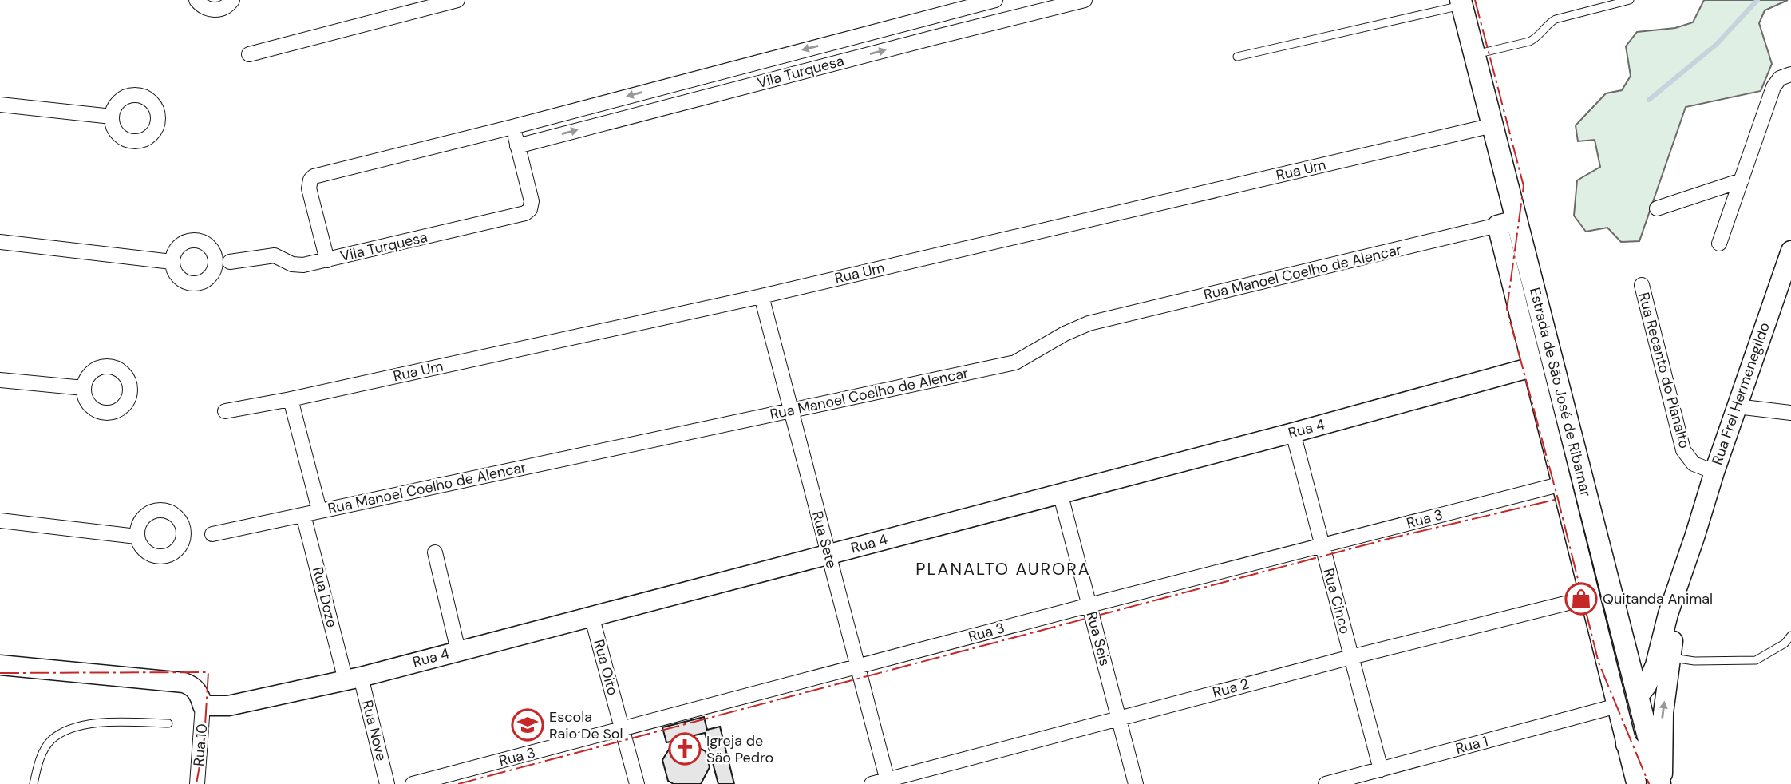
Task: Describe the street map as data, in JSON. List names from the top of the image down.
{
  "streets": {
    "main road": ["Estrada de São José de Ribamar"],
    "street": [
      "Vila Turquesa",
      "Rua Um",
      "Rua Manoel Coelho de Alencar",
      "Rua Recanto do Planalto",
      "Rua Frei Hermenegildo",
      "Rua 4",
      "Rua 3",
      "Rua Sete",
      "Rua Doze",
      "Rua Cinco",
      "Rua Seis",
      "Rua Oito",
      "Rua 2",
      "Rua Nove",
      "Rua 10",
      "Rua 1"
    ]
  },
  "crossings": [
    ["Rua Um", "Estrada de São José de Ribamar"],
    ["Rua Um", "Rua Sete"],
    ["Rua Manoel Coelho de Alencar", "Estrada de São José de Ribamar"],
    ["Rua Manoel Coelho de Alencar", "Rua Sete"],
    ["Rua Manoel Coelho de Alencar", "Rua Doze"],
    ["Rua Recanto do Planalto", "Rua Frei Hermenegildo"],
    ["Estrada de São José de Ribamar", "Rua Frei Hermenegildo"],
    ["Estrada de São José de Ribamar", "Rua 4"],
    ["Estrada de São José de Ribamar", "Rua 3"],
    ["Estrada de São José de Ribamar", "Rua 2"],
    ["Estrada de São José de Ribamar", "Rua 1"],
    ["Rua 4", "Rua Sete"],
    ["Rua 4", "Rua Doze"],
    ["Rua 4", "Rua Cinco"],
    ["Rua 4", "Rua Seis"],
    ["Rua 4", "Rua Oito"],
    ["Rua 4", "Rua Nove"],
    ["Rua 4", "Rua 10"],
    ["Rua 3", "Rua Sete"],
    ["Rua 3", "Rua Cinco"],
    ["Rua 3", "Rua Seis"],
    ["Rua 3", "Rua Oito"],
    ["Rua Sete", "Rua 2"],
    ["Rua Doze", "Rua Nove"],
    ["Rua Cinco", "Rua 2"],
    ["Rua Cinco", "Rua 1"],
    ["Rua Seis", "Rua 2"]
  ],
  "districts": ["PLANALTO AURORA"],
  "places": {
    "shop": ["Quitanda Animal"],
    "school or university": ["Escola Raio De Sol"],
    "church": ["Igreja de São Pedro"]
  }
}
